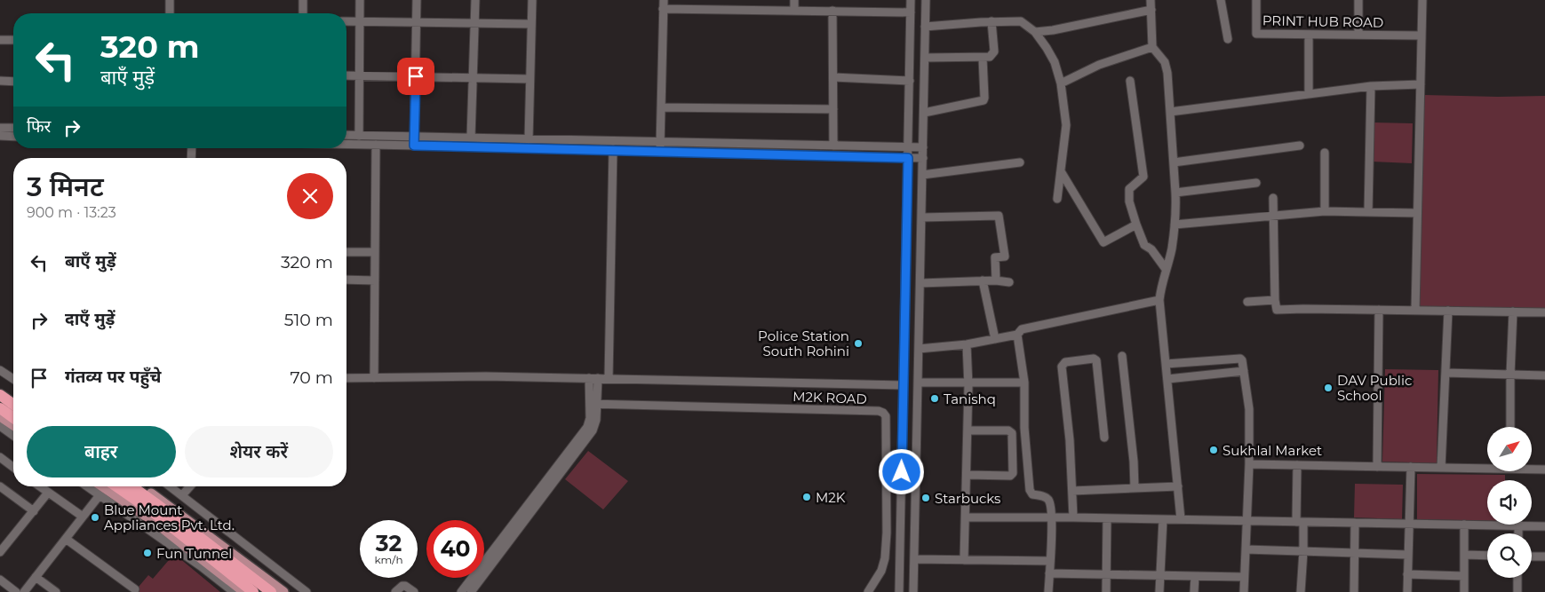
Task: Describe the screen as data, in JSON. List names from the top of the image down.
{
  "streets": {
    "street": ["PRINT HUB ROAD", "M2K ROAD"]
  },
  "places": [
    "Police Station South Rohini",
    "DAV Public School",
    "Tanishq",
    "Sukhlal Market",
    "M2K",
    "Starbucks",
    "Blue Mount Appliances Pvt. Ltd.",
    "Fun Tunnel"
  ],
  "north": "top right",
  "page": {
    "turn": ["320 m", "बाएँ मुड़ें"],
    "then": "फिर",
    "heading": ["3 मिनट", "900 m · 13:23"],
    "list": [
      {
        "name": "बाएँ मुड़ें",
        "value": "320 m"
      },
      {
        "name": "दाएँ मुड़ें",
        "value": "510 m"
      },
      {
        "name": "गंतव्य पर पहुँचे",
        "value": "70 m"
      }
    ],
    "buttons": ["बाहर", "शेयर करें"],
    "speed": "32 km/h",
    "limit": "40"
  }
}
